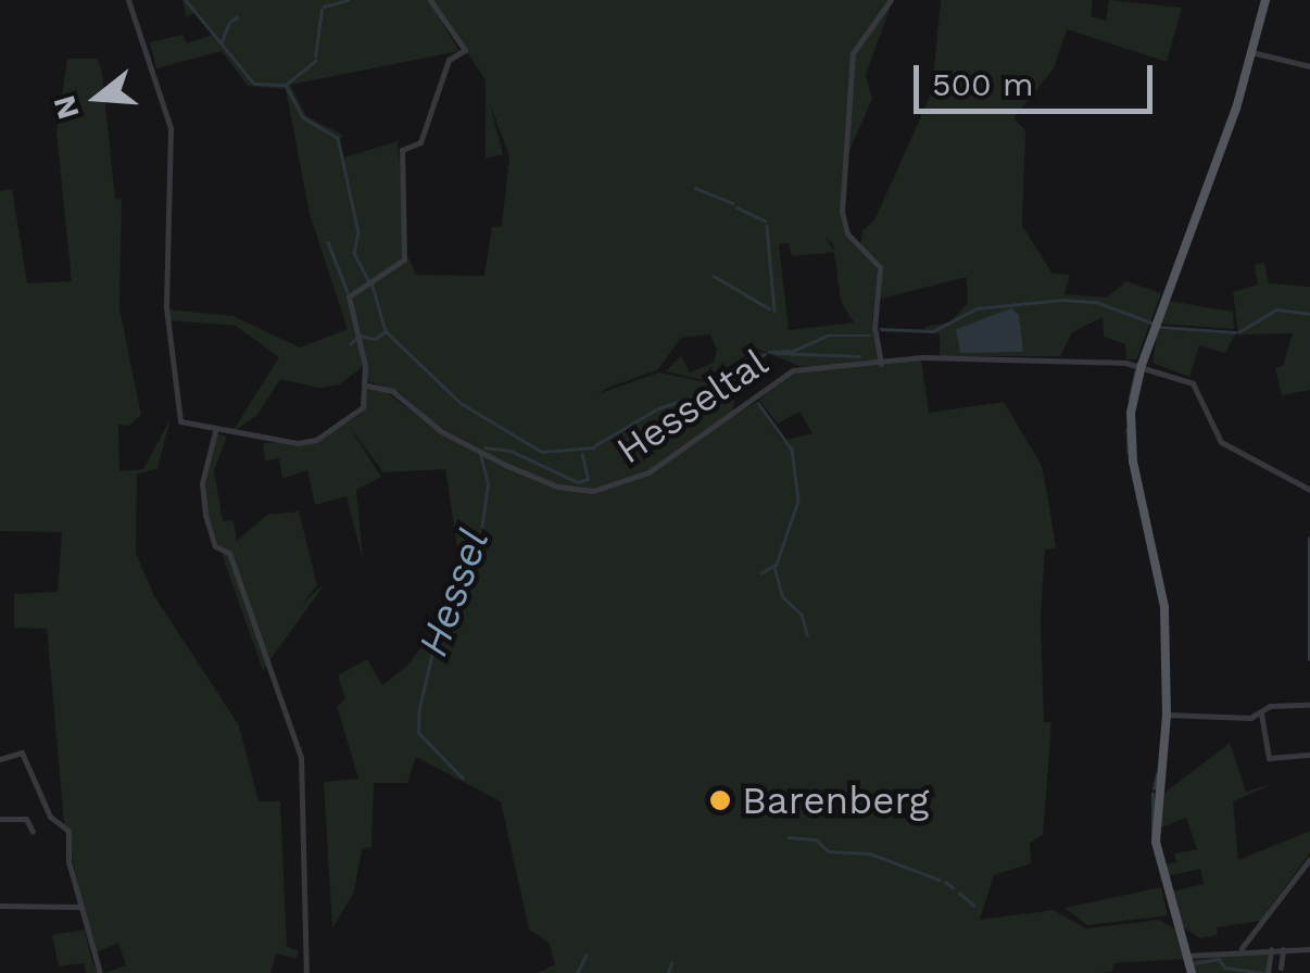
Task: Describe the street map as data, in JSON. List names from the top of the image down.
{
  "streets": {
    "street": ["Hesseltal"]
  },
  "water": ["Hessel"],
  "places": ["Barenberg"],
  "scale_bar": "500 m",
  "north": "left"
}
